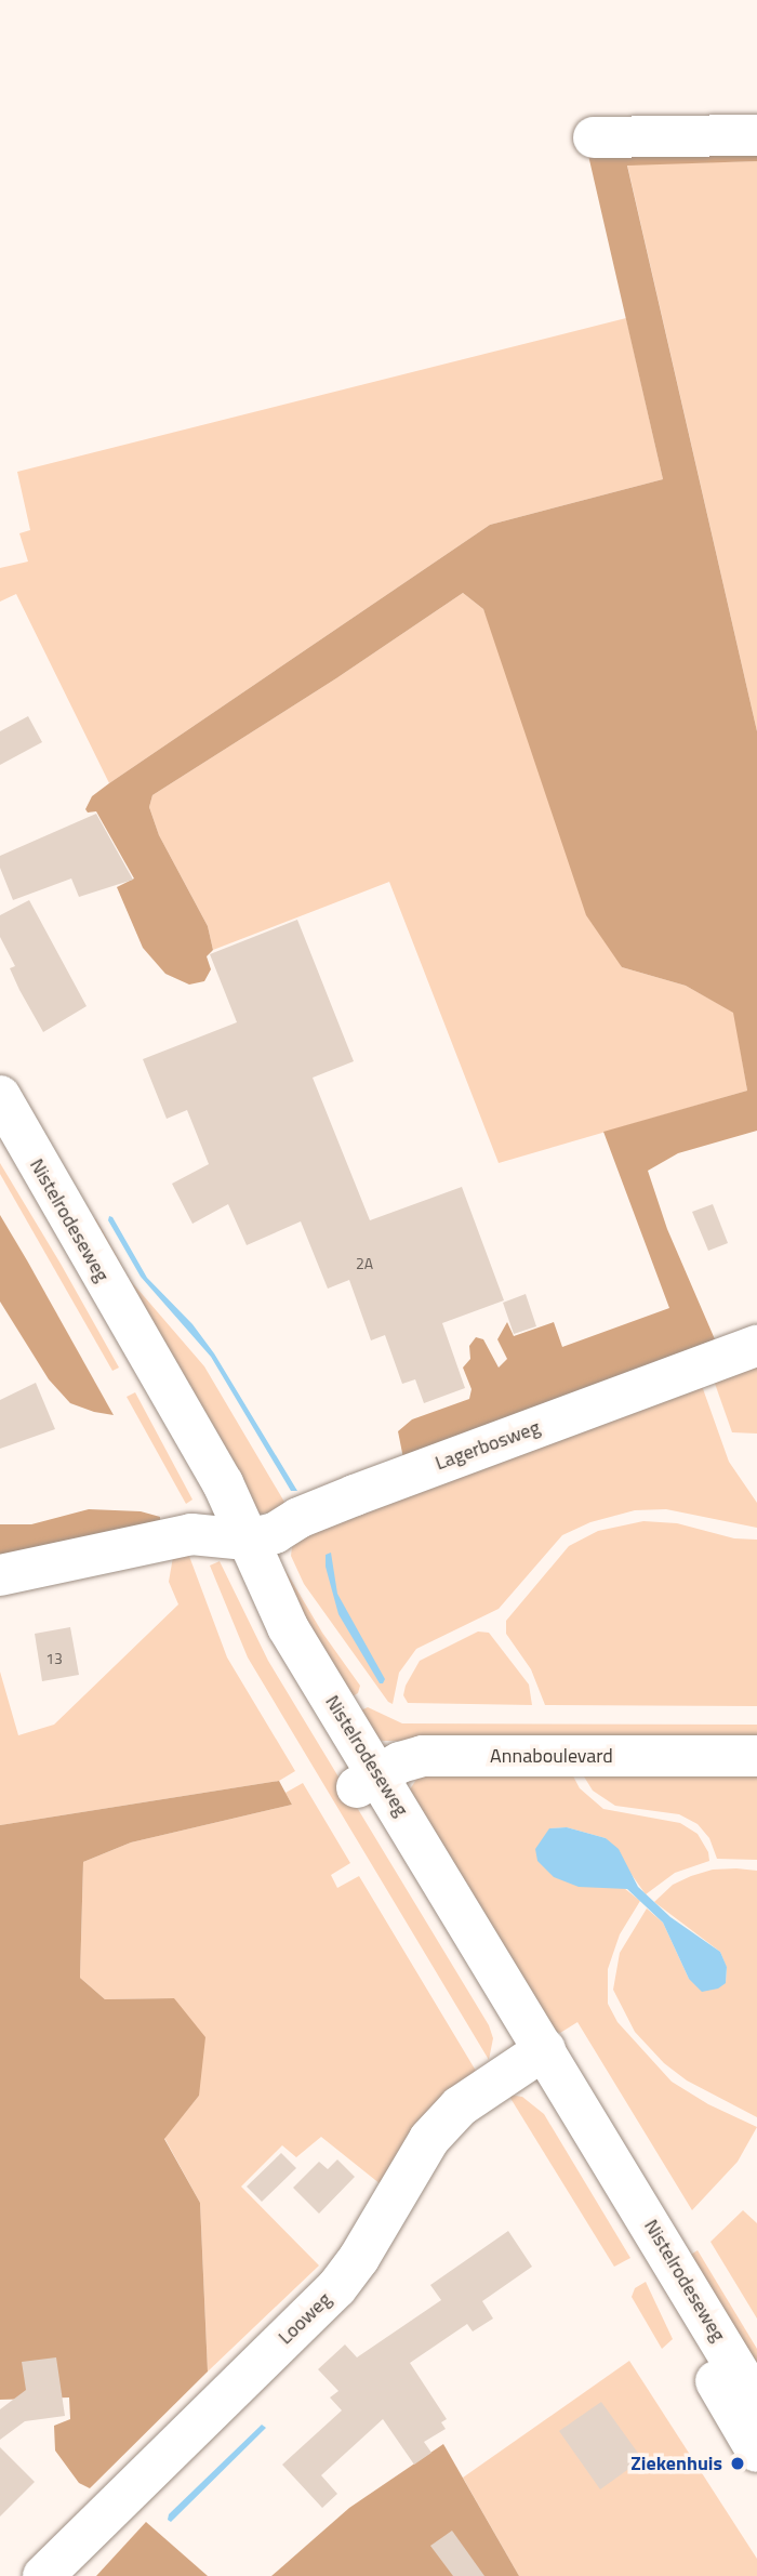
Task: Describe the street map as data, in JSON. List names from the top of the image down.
{
  "streets": {
    "street": [
      "Nistelrodeseweg",
      "Lagerbosweg",
      "Annaboulevard",
      "Looweg"
    ]
  },
  "crossings": [
    ["Nistelrodeseweg", "Lagerbosweg"],
    ["Nistelrodeseweg", "Annaboulevard"],
    ["Nistelrodeseweg", "Looweg"]
  ],
  "places": ["Ziekenhuis"],
  "house_numbers": ["2A", "13"]
}
